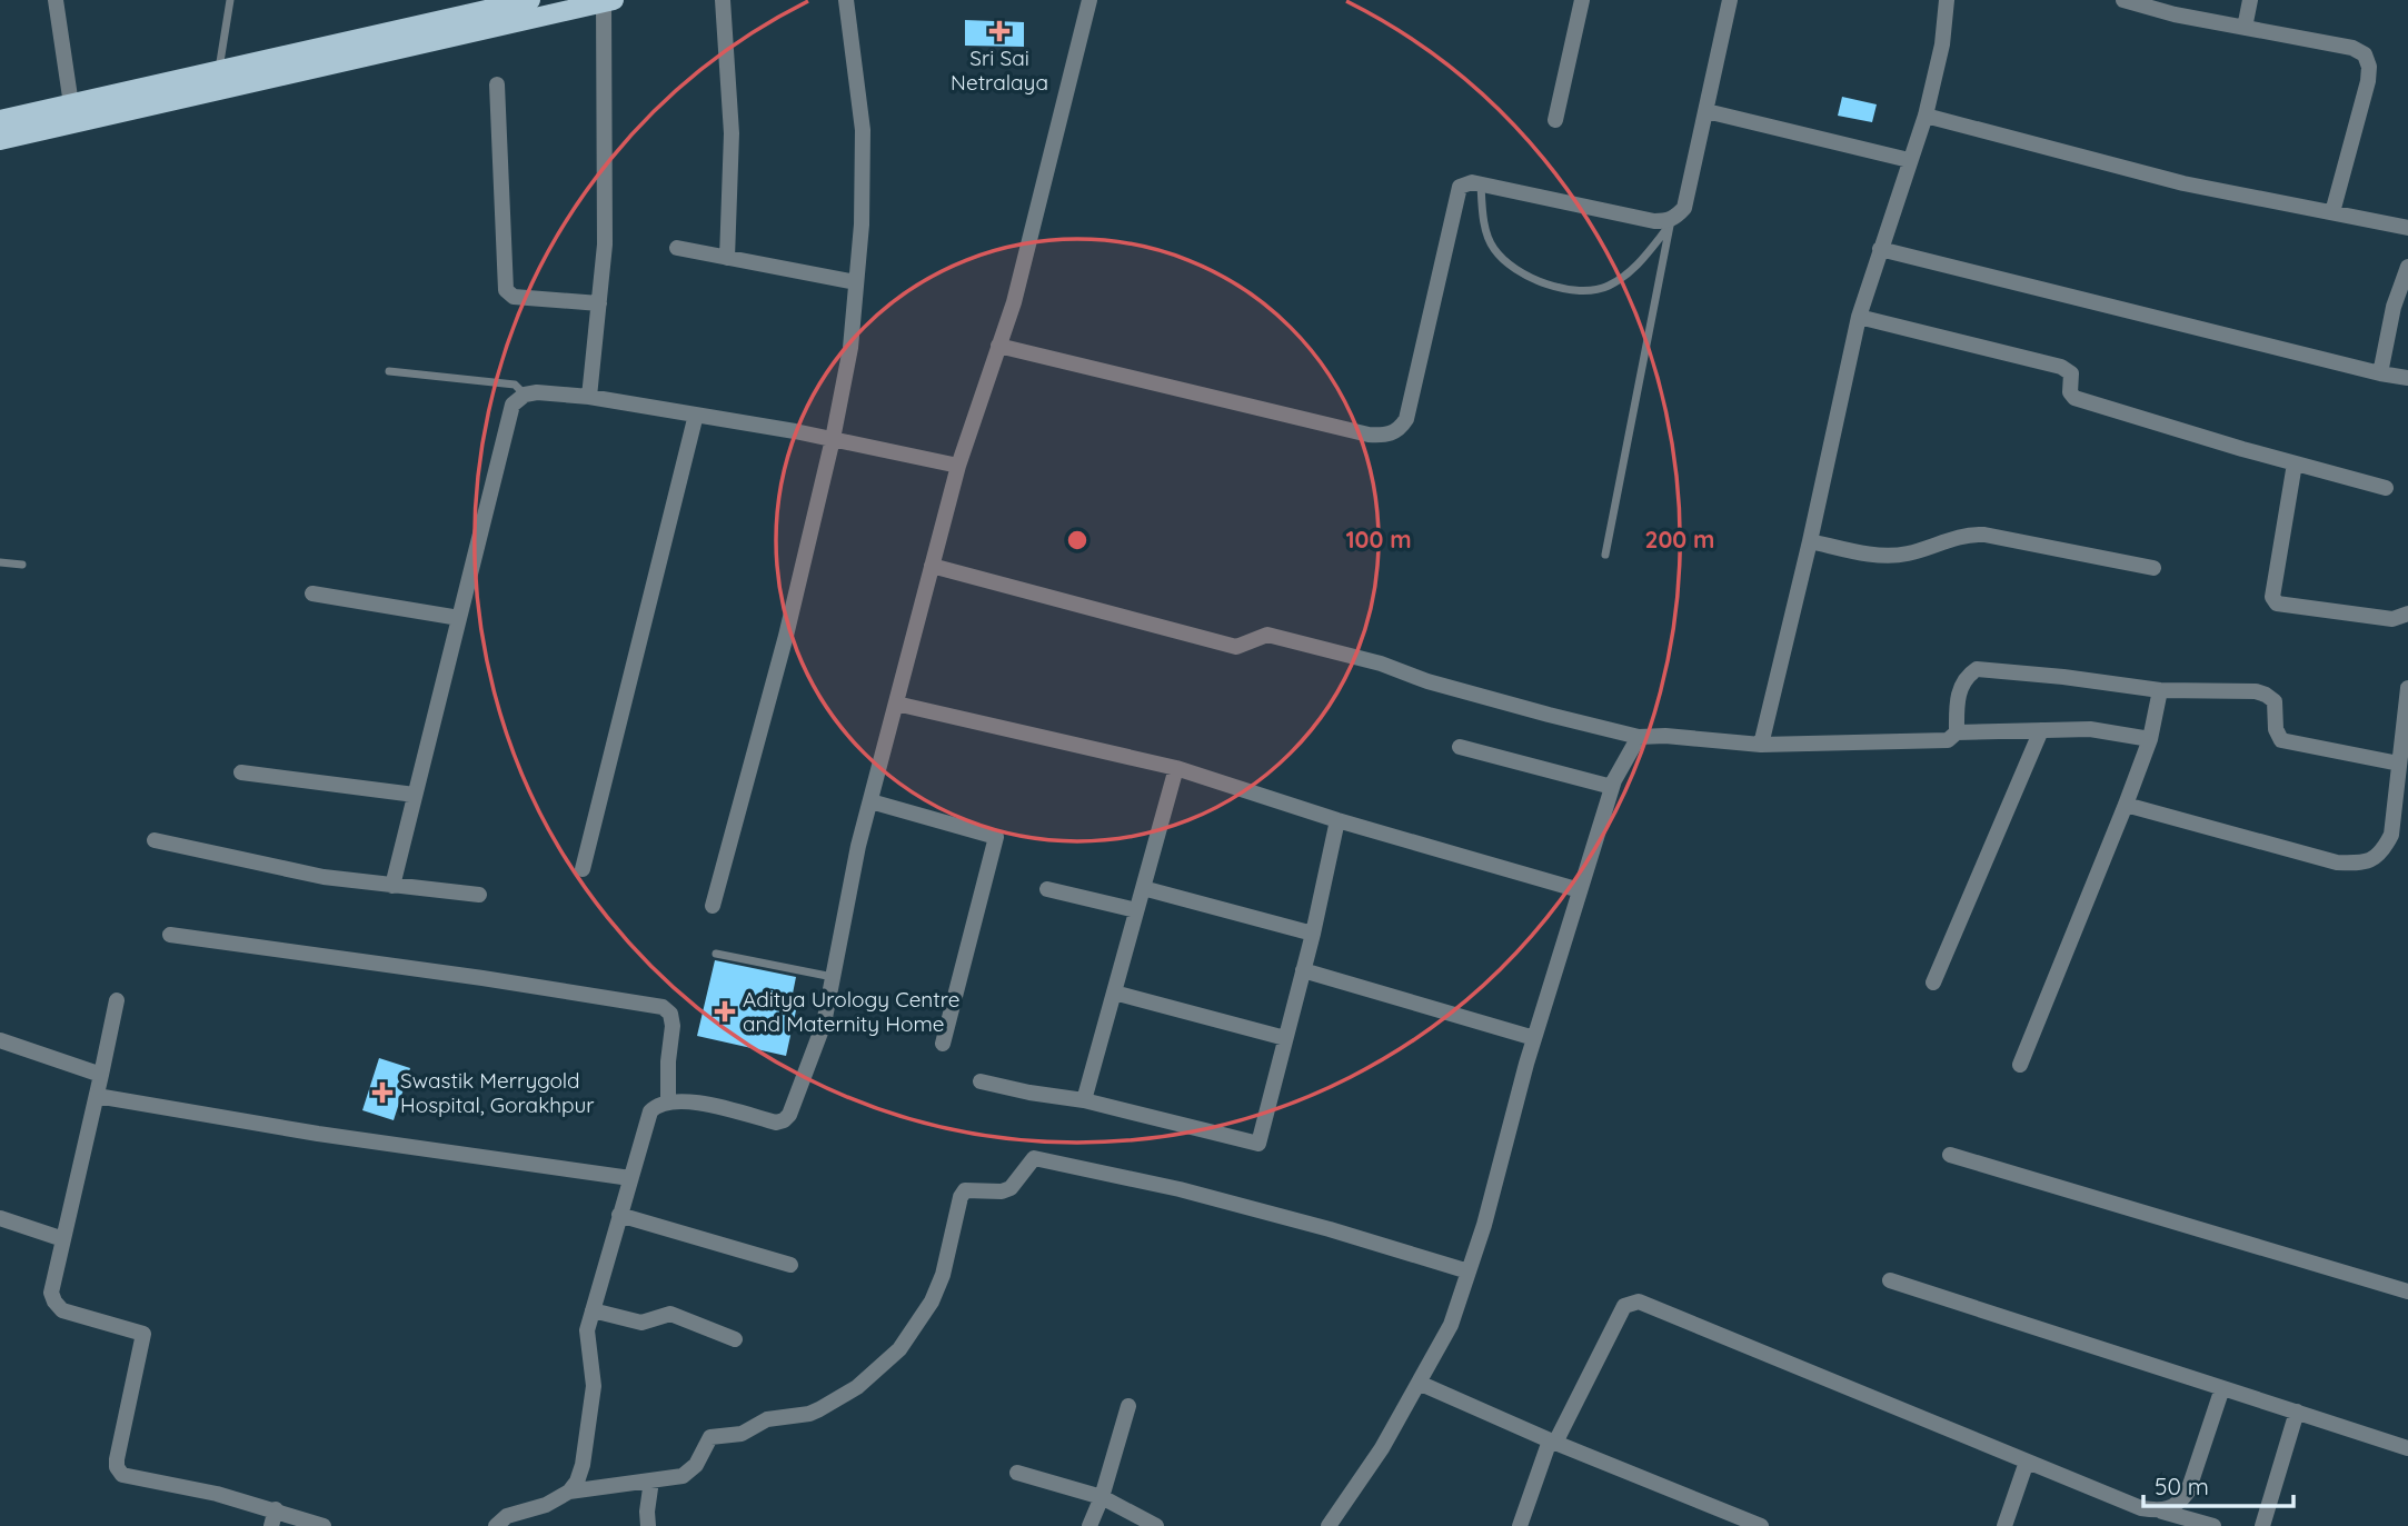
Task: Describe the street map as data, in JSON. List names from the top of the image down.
{
  "places": {
    "health": ["Sri Sai Netralaya", "Aditya Urology Centre and Maternity Home", "Swastik Merrygold Hospital, Gorakhpur"]
  },
  "scale_bar": "50 m",
  "rings": ["100 m", "200 m"]
}
